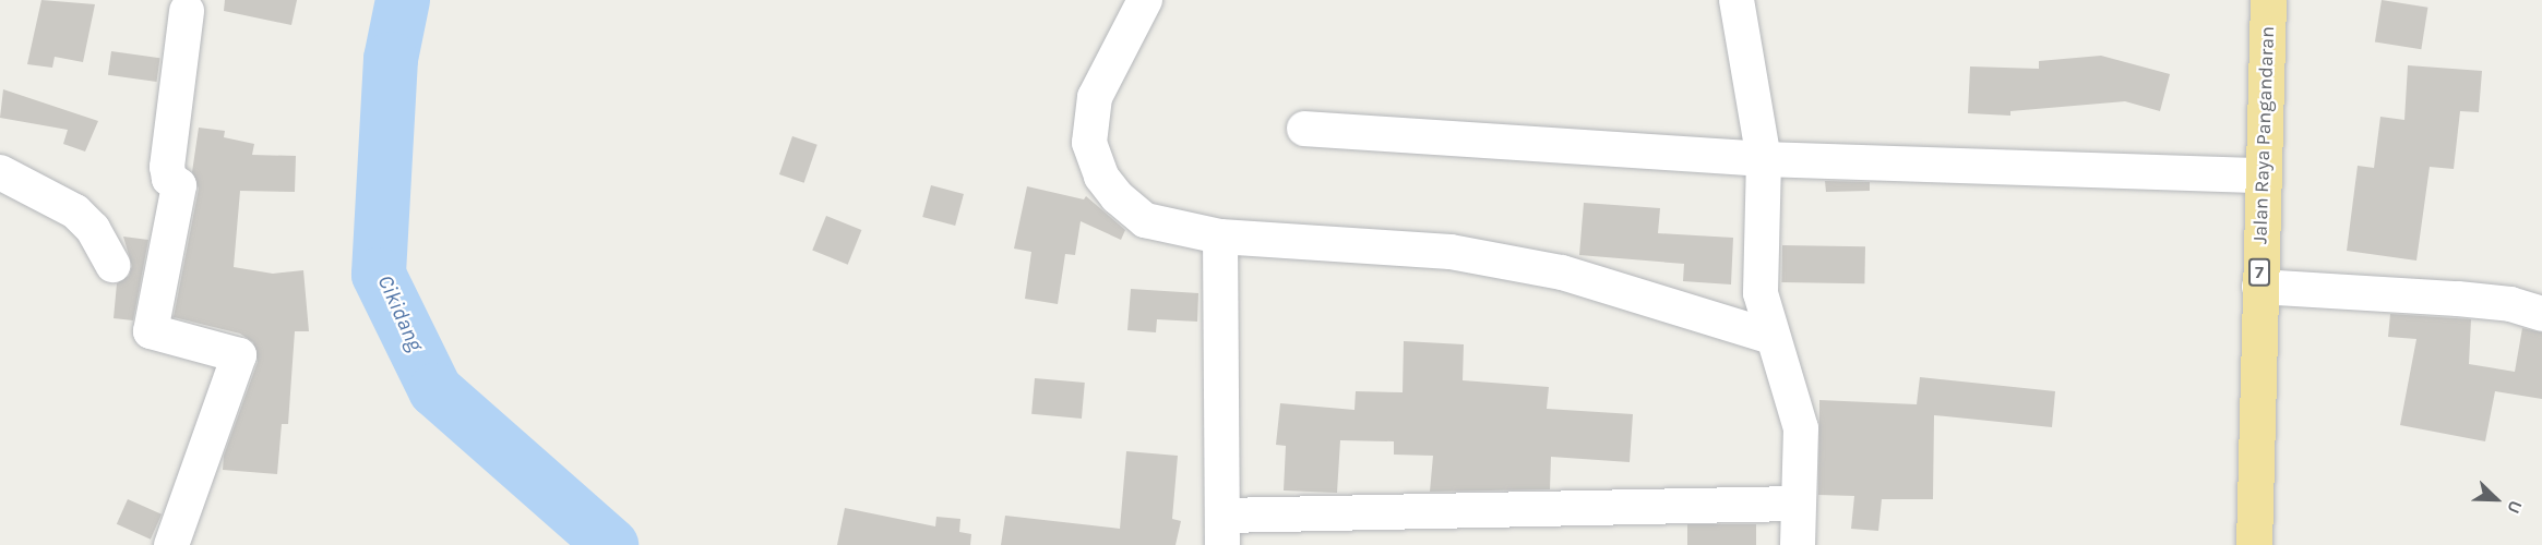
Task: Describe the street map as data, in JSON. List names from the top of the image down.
{
  "streets": {
    "highway": ["Jalan Raya Pangandaran", "7"]
  },
  "water": ["Cikidang"],
  "north": "bottom right"
}
